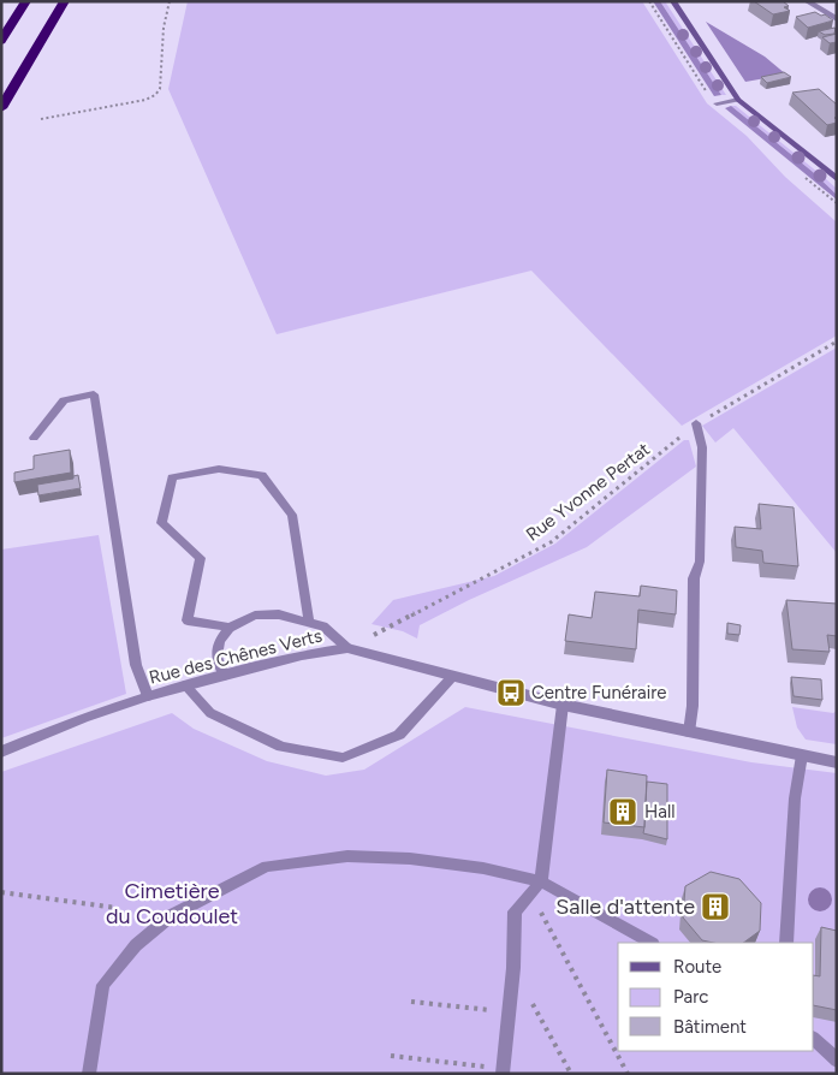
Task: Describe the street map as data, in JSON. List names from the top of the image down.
{
  "streets": {
    "street": ["Rue des Chênes Verts"],
    "path": ["Rue Yvonne Pertat"]
  },
  "crossings": [
    ["Rue Yvonne Pertat", "Rue des Chênes Verts"]
  ],
  "parks": ["Cimetière du Coudoulet"],
  "places": {
    "bus stop": ["Centre Funéraire"],
    "building": ["Hall", "Salle d'attente"]
  },
  "legend": ["Route", "Parc", "Bâtiment"]
}
